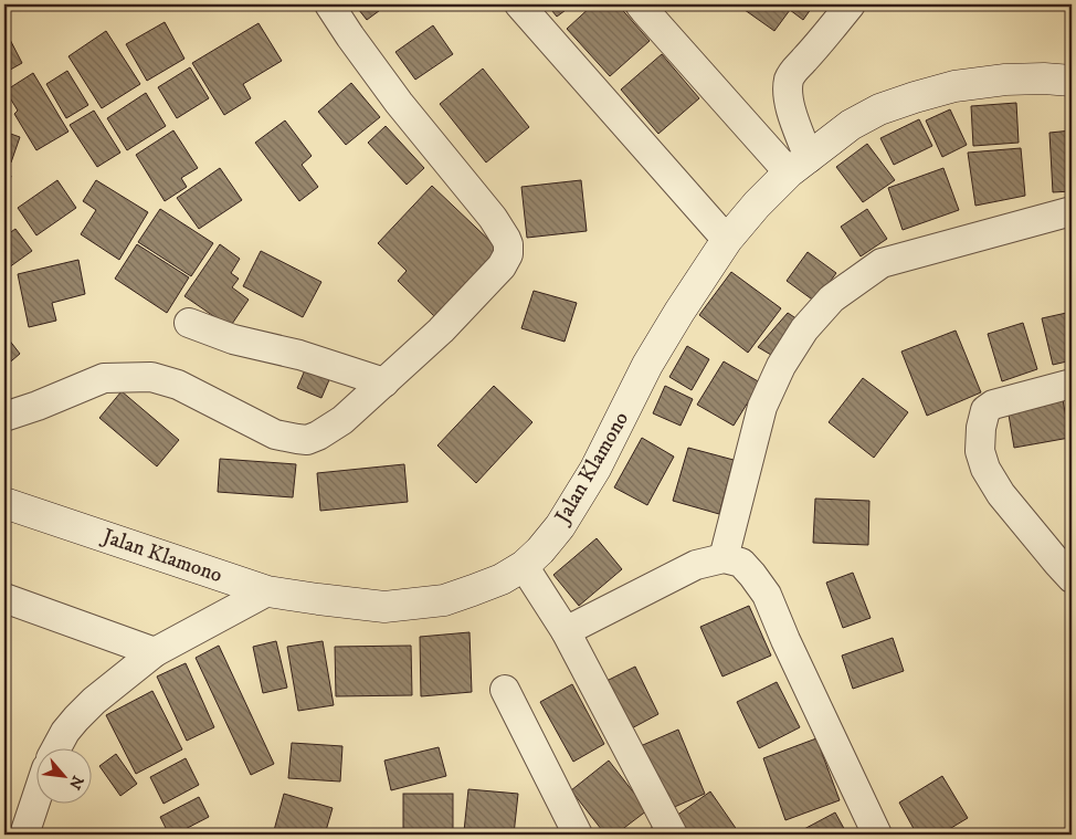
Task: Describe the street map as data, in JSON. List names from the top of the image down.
{
  "streets": {
    "main road": ["Jalan Klamono"]
  },
  "north": "bottom right"
}
